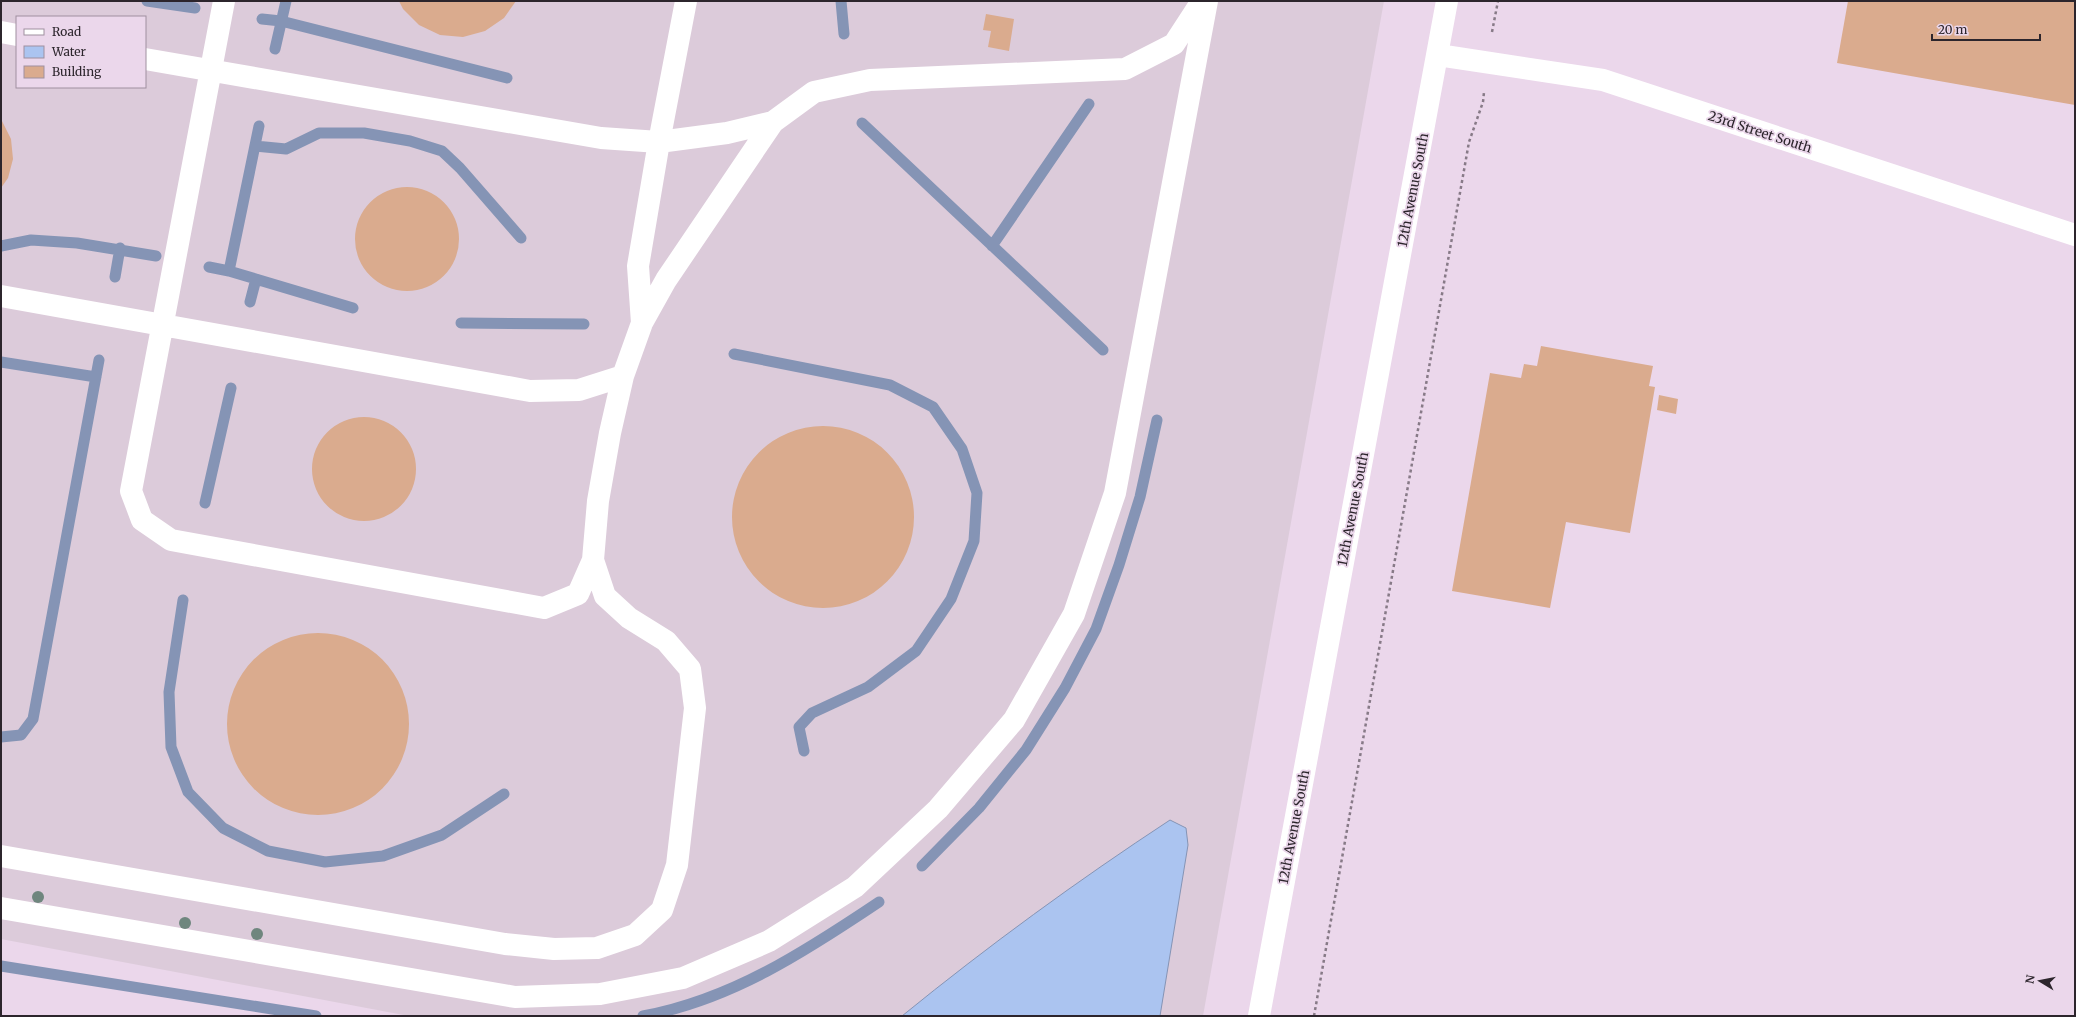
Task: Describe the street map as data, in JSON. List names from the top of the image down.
{
  "streets": {
    "street": ["23rd Street South", "12th Avenue South"]
  },
  "crossings": [
    ["23rd Street South", "12th Avenue South"]
  ],
  "legend": ["Road", "Water", "Building"],
  "scale_bar": "20 m",
  "north": "left"
}
